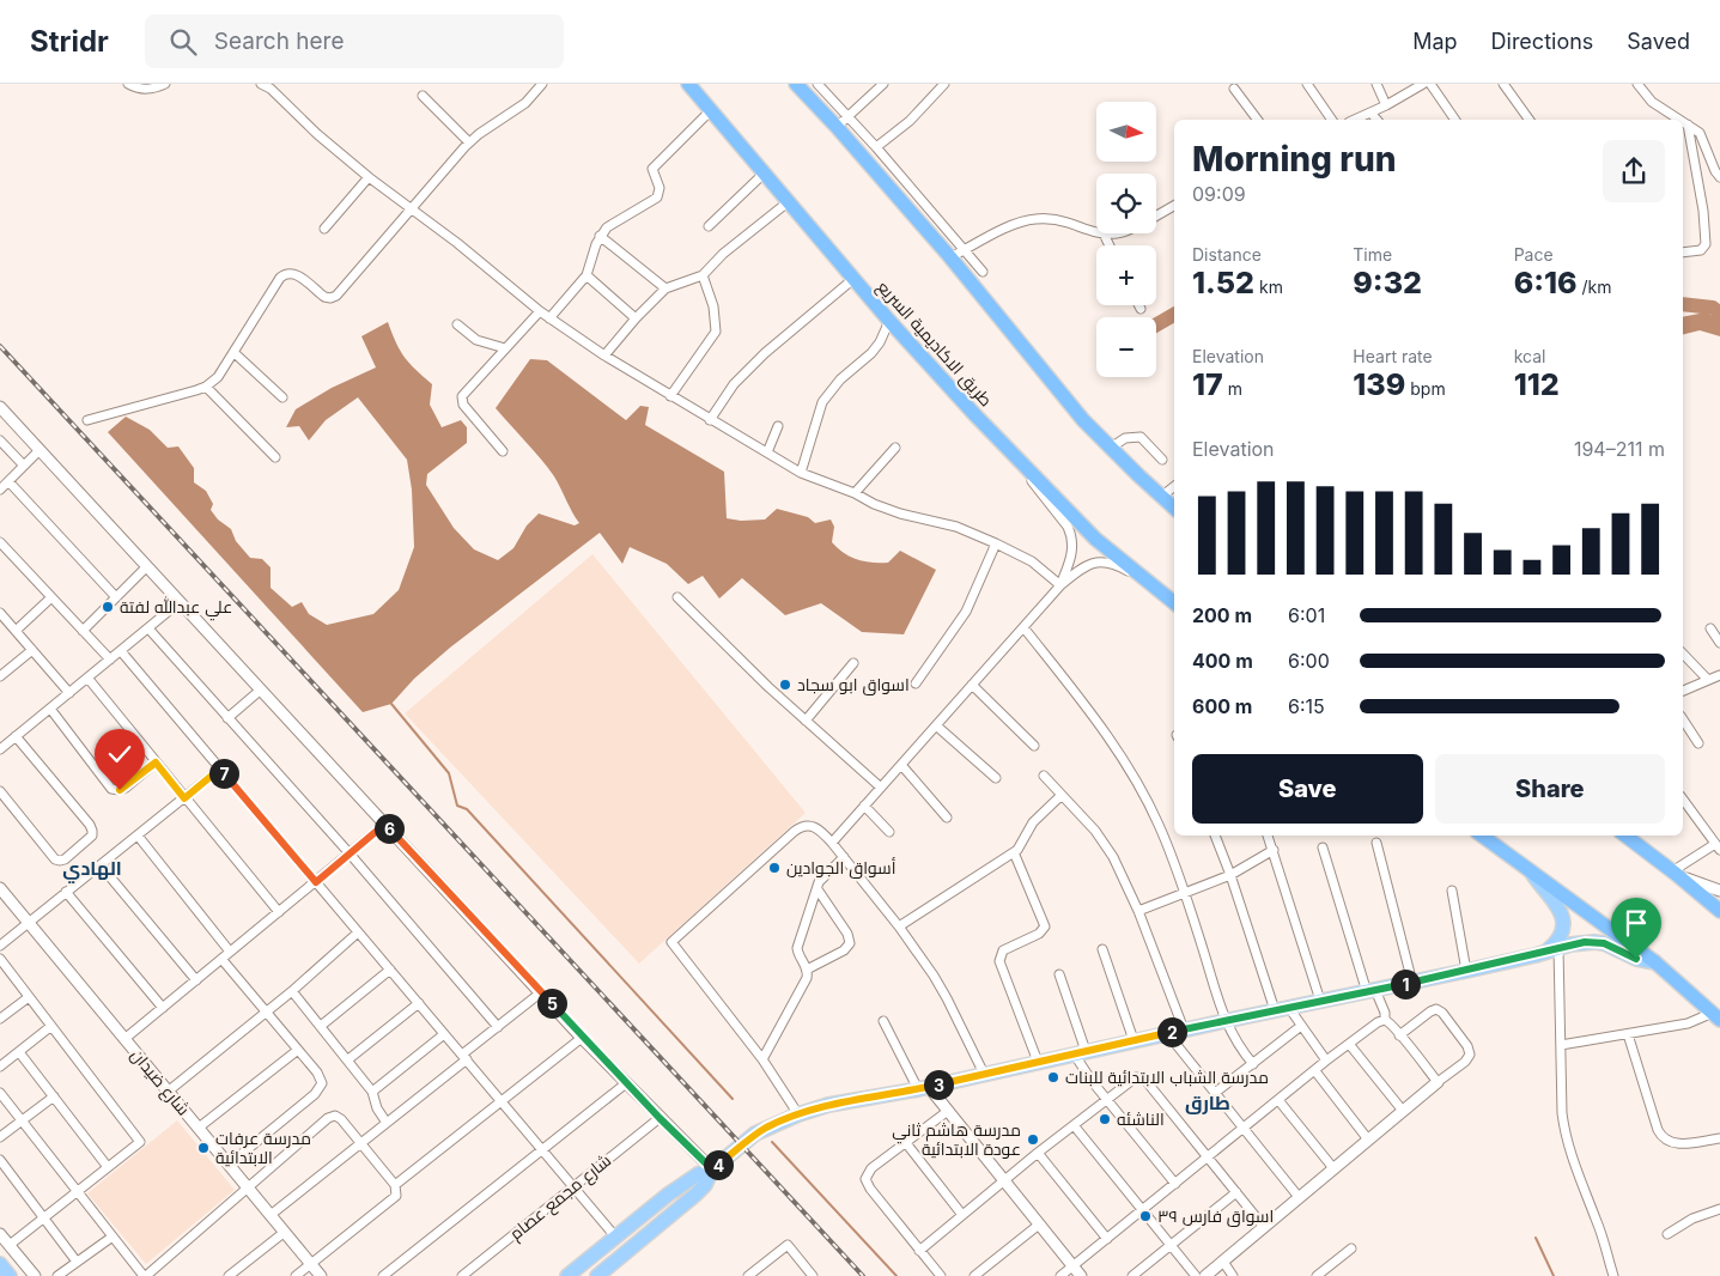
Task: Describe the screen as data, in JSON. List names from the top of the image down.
{
  "streets": {
    "highway": ["طريق الاكاديمية السريع"],
    "street": ["شارع ضيدان", "شارع مجمع عصام"]
  },
  "districts": ["الهادي", "طارق"],
  "places": [
    "علي عبدالله لفتة",
    "اسواق ابو سجاد",
    "أسواق الجوادين",
    "مدرسة الشباب الابتدائية للبنات",
    "الناشئه",
    "مدرسة هاشم ثاني عودة الابتدائية",
    "مدرسة عرفات الابتدائية",
    "اسواق فارس ٣٩"
  ],
  "north": "right",
  "page": {
    "header": "Stridr",
    "search": "Search here",
    "nav": ["Map", "Directions", "Saved"],
    "map_buttons": ["+", "−"],
    "heading": ["Morning run", "09:09"],
    "stats": [
      ["Distance", "1.52 km"],
      ["Time", "9:32"],
      ["Pace", "6:16 /km"],
      ["Elevation", "17 m"],
      ["Heart rate", "139 bpm"],
      ["kcal", "112"]
    ],
    "chart": ["Elevation", "194–211 m"],
    "list": [
      {
        "name": "200 m",
        "note": "6:01"
      },
      {
        "name": "400 m",
        "note": "6:00"
      },
      {
        "name": "600 m",
        "note": "6:15"
      }
    ],
    "buttons": ["Save", "Share"],
    "pins": [
      "7",
      "6",
      "1",
      "5",
      "2",
      "3",
      "4"
    ]
  }
}
